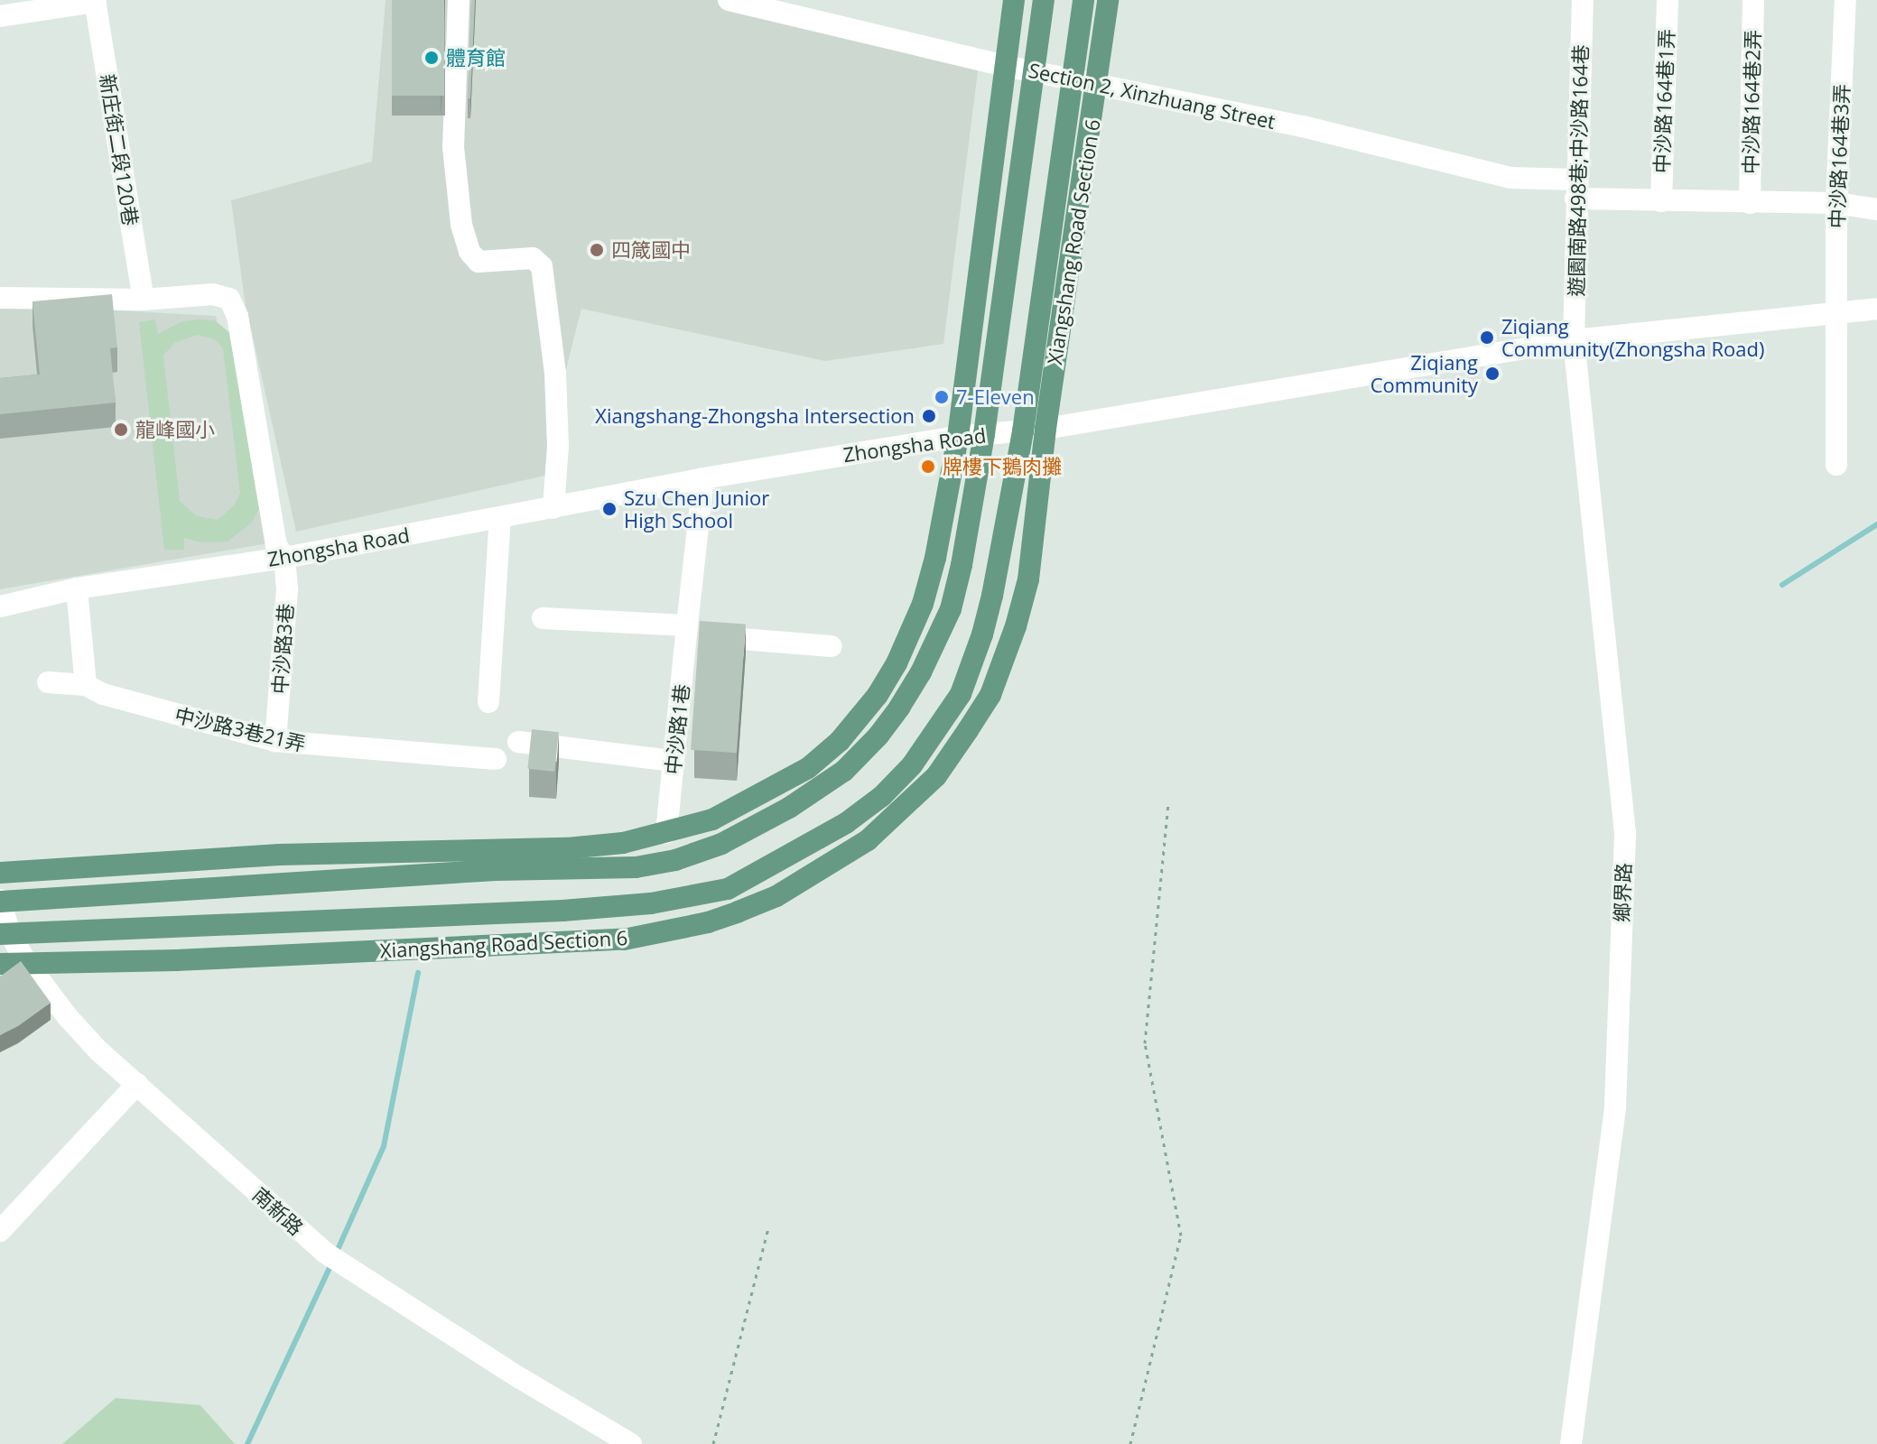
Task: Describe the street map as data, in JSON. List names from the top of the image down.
{
  "streets": {
    "main road": ["Xiangshang Road Section 6"],
    "street": [
      "Section 2, Xinzhuang Street",
      "中沙路164巷1弄",
      "中沙路164巷2弄",
      "新庄街二段120巷",
      "中沙路164巷3弄",
      "遊園南路498巷;中沙路164巷",
      "Zhongsha Road",
      "中沙路3巷",
      "中沙路3巷21弄",
      "中沙路1巷",
      "鄉界路",
      "南新路"
    ]
  },
  "crossings": [
    ["Section 2, Xinzhuang Street", "中沙路164巷1弄"],
    ["Section 2, Xinzhuang Street", "中沙路164巷2弄"],
    ["Section 2, Xinzhuang Street", "中沙路164巷3弄"],
    ["Section 2, Xinzhuang Street", "遊園南路498巷;中沙路164巷"],
    ["Section 2, Xinzhuang Street", "Xiangshang Road Section 6"],
    ["新庄街二段120巷", "中沙路3巷"],
    ["中沙路164巷3弄", "Zhongsha Road"],
    ["遊園南路498巷;中沙路164巷", "Zhongsha Road"],
    ["遊園南路498巷;中沙路164巷", "鄉界路"],
    ["Xiangshang Road Section 6", "Zhongsha Road"],
    ["Xiangshang Road Section 6", "南新路"],
    ["Zhongsha Road", "中沙路3巷"],
    ["Zhongsha Road", "中沙路1巷"],
    ["Zhongsha Road", "鄉界路"],
    ["中沙路3巷", "中沙路3巷21弄"]
  ],
  "places": [
    "體育館",
    "四箴國中",
    "Ziqiang Community(Zhongsha Road)",
    "Ziqiang Community",
    "7-Eleven",
    "Xiangshang-Zhongsha Intersection",
    "龍峰國小",
    "牌樓下鵝肉攤",
    "Szu Chen Junior High School"
  ]
}
